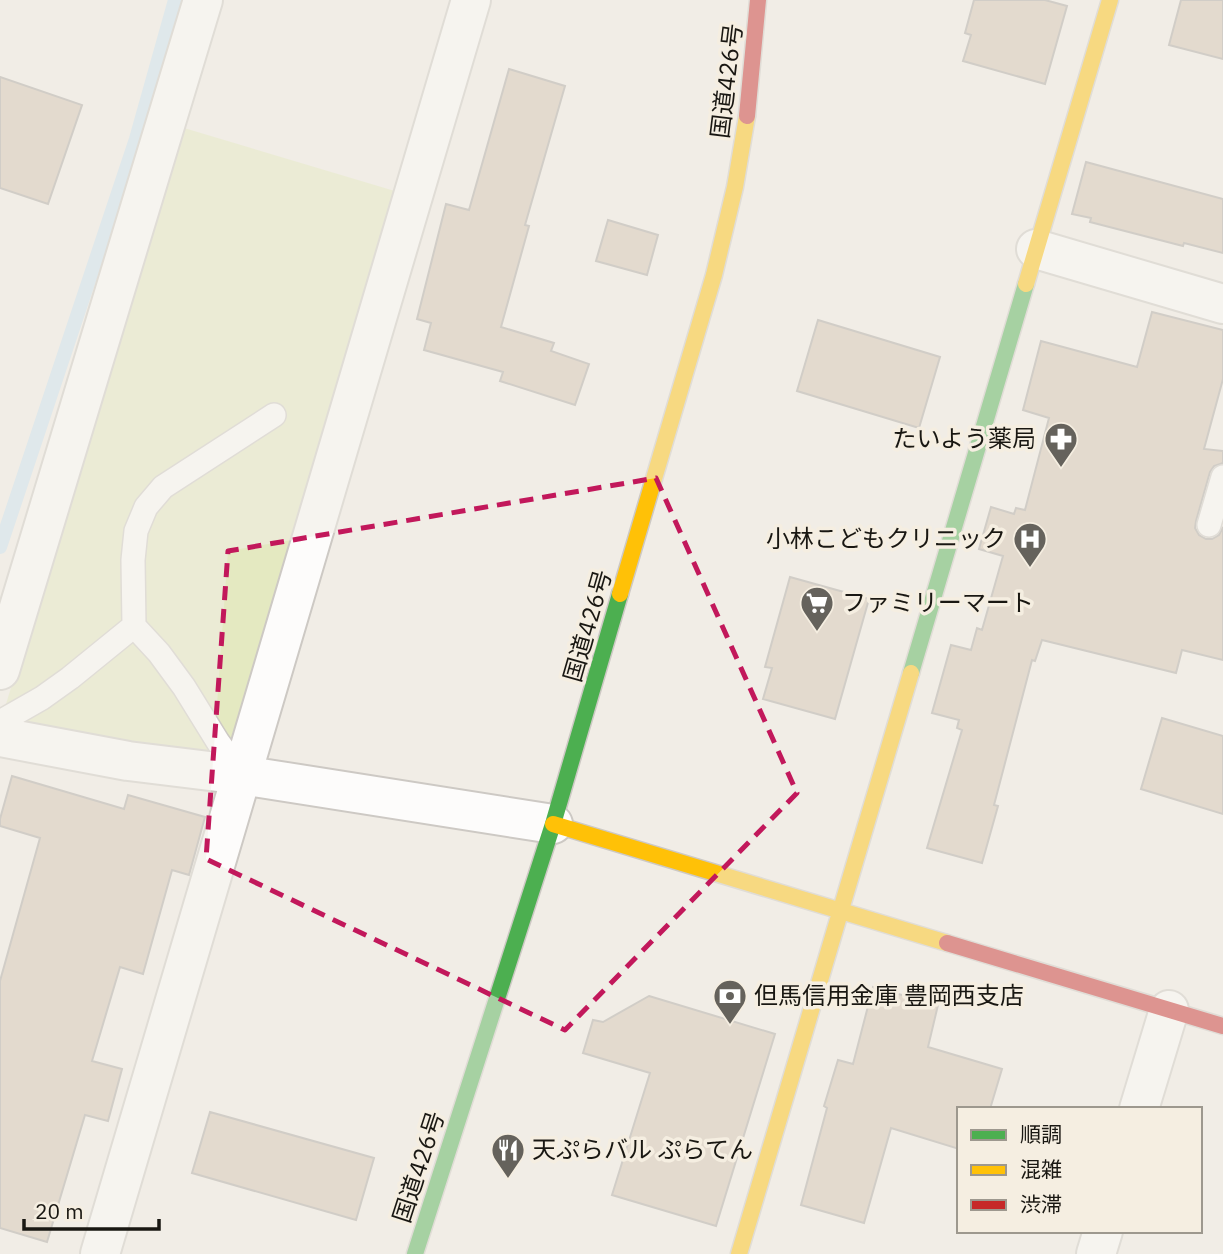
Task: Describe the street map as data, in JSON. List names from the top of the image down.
{
  "streets": {
    "main road": ["国道426号"]
  },
  "places": {
    "pharmacy": ["たいよう薬局"],
    "hospital": ["小林こどもクリニック"],
    "supermarket": ["ファミリーマート"],
    "bank": ["但馬信用金庫 豊岡西支店"],
    "restaurant": ["天ぷらバル ぷらてん"]
  },
  "legend": ["順調", "混雑", "渋滞"],
  "scale_bar": "20 m"
}
